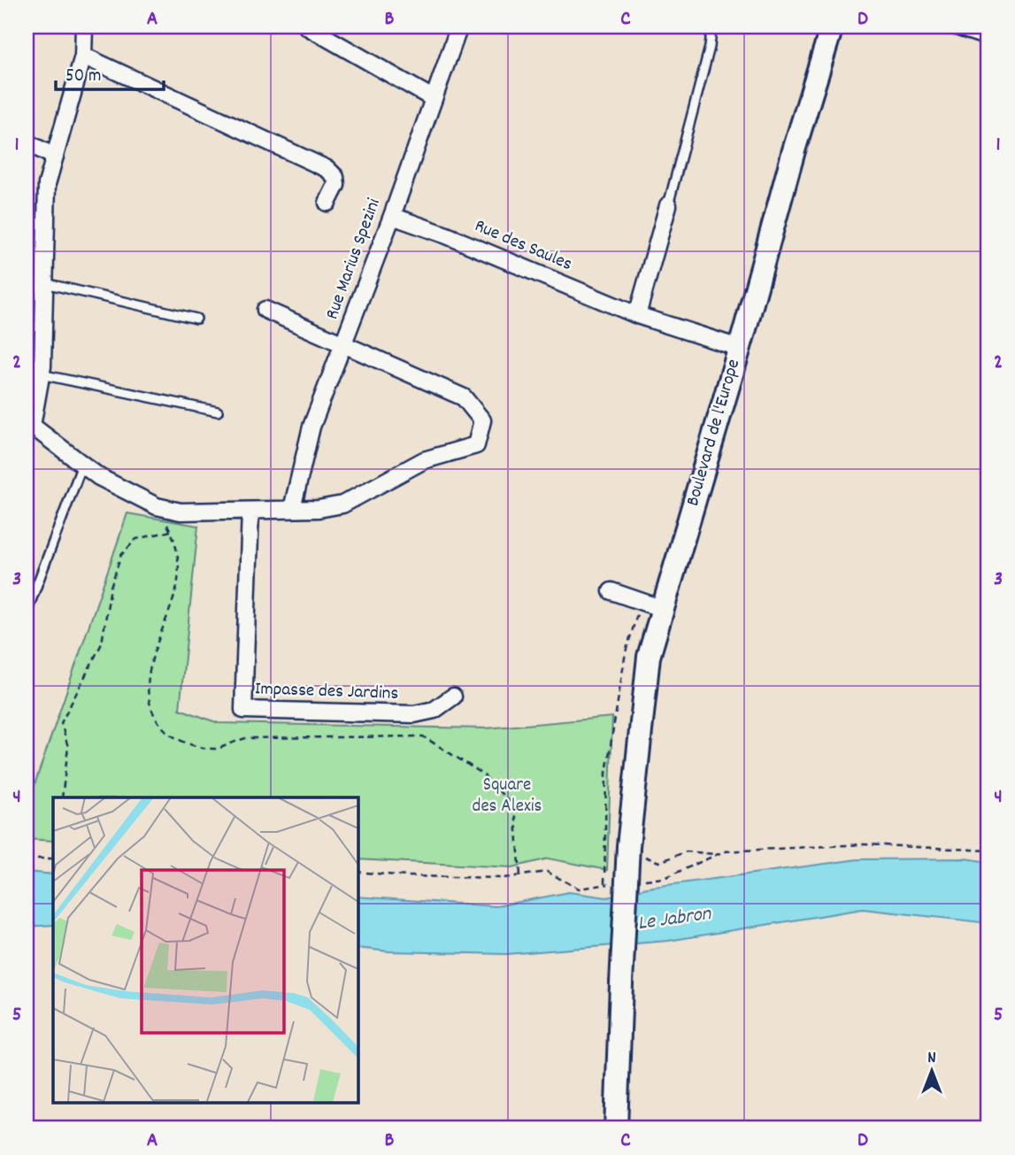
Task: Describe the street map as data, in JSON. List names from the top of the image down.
{
  "streets": {
    "main road": ["Boulevard de l'Europe"],
    "street": ["Rue des Saules", "Rue Marius Spezini", "Impasse des Jardins"]
  },
  "crossings": [
    ["Rue des Saules", "Rue Marius Spezini"],
    ["Rue des Saules", "Boulevard de l'Europe"]
  ],
  "water": ["Le Jabron"],
  "parks": ["Square des Alexis"],
  "scale_bar": "50 m",
  "north": "top",
  "grid": {
    "columns": [
      "A",
      "B",
      "C",
      "D"
    ],
    "rows": [
      "1",
      "2",
      "3",
      "4",
      "5"
    ]
  }
}
